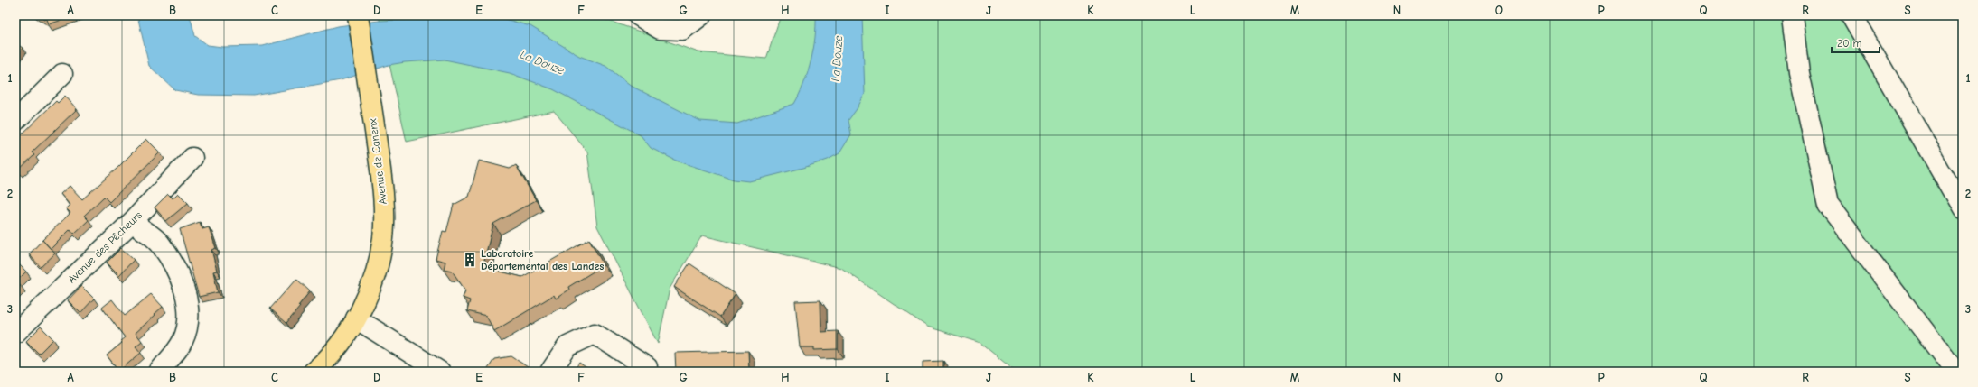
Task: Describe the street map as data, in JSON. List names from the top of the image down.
{
  "streets": {
    "main road": ["Avenue de Canenx"],
    "street": ["Avenue des Pêcheurs"]
  },
  "water": ["La Douze"],
  "places": {
    "building": ["Laboratoire Départemental des Landes"]
  },
  "scale_bar": "20 m",
  "grid": {
    "columns": [
      "A",
      "B",
      "C",
      "D",
      "E",
      "F",
      "G",
      "H",
      "I",
      "J",
      "K",
      "L",
      "M",
      "N",
      "O",
      "P",
      "Q",
      "R",
      "S"
    ],
    "rows": ["1", "2", "3"]
  }
}
